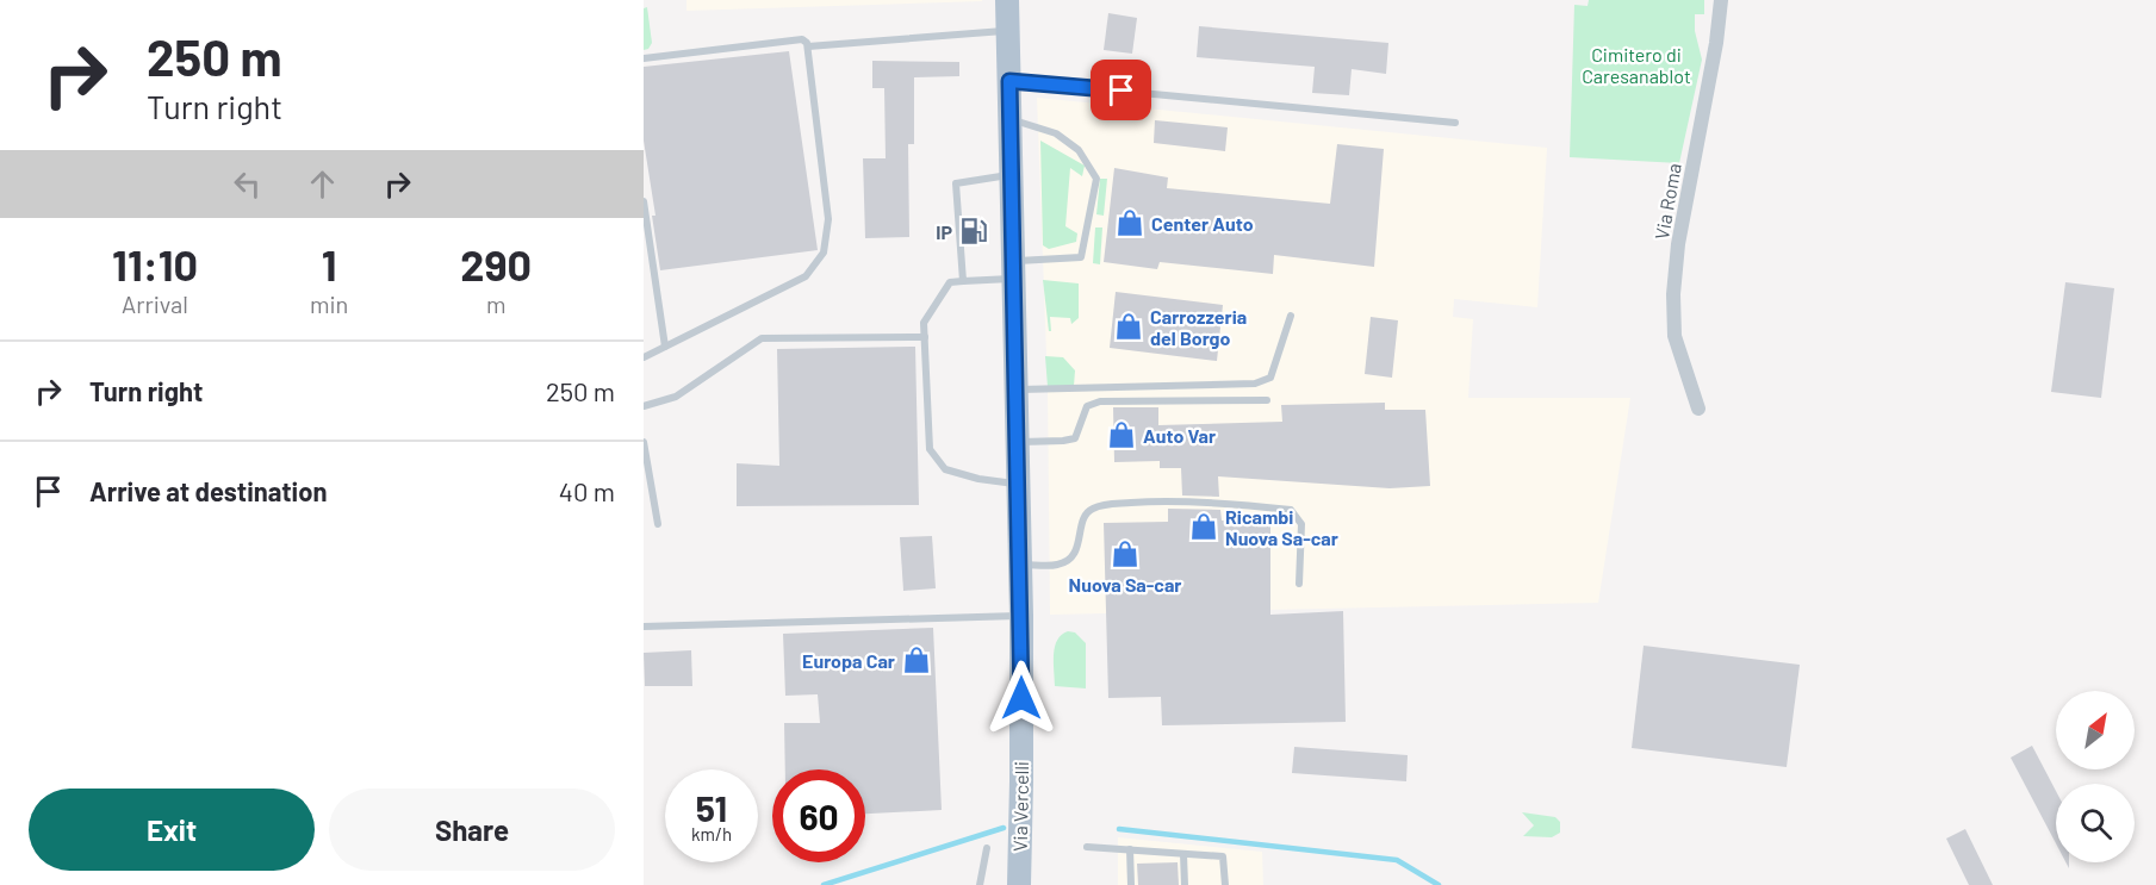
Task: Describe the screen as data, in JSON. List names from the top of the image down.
{
  "streets": {
    "main road": ["Via Vercelli"],
    "street": ["Via Roma"]
  },
  "parks": ["Cimitero di Caresanablot"],
  "places": {
    "shop": [
      "Center Auto",
      "Carrozzeria del Borgo",
      "Auto Var",
      "Ricambi Nuova Sa-car",
      "Nuova Sa-car",
      "Europa Car"
    ],
    "fuel station": ["IP"]
  },
  "north": "top right",
  "page": {
    "turn": ["250 m", "Turn right"],
    "eta": [
      "11:10",
      "Arrival",
      "1",
      "min",
      "290",
      "m"
    ],
    "list": [
      {
        "name": "Turn right",
        "value": "250 m"
      },
      {
        "name": "Arrive at destination",
        "value": "40 m"
      }
    ],
    "speed": "51 km/h",
    "limit": "60",
    "buttons": ["Exit", "Share"]
  }
}
